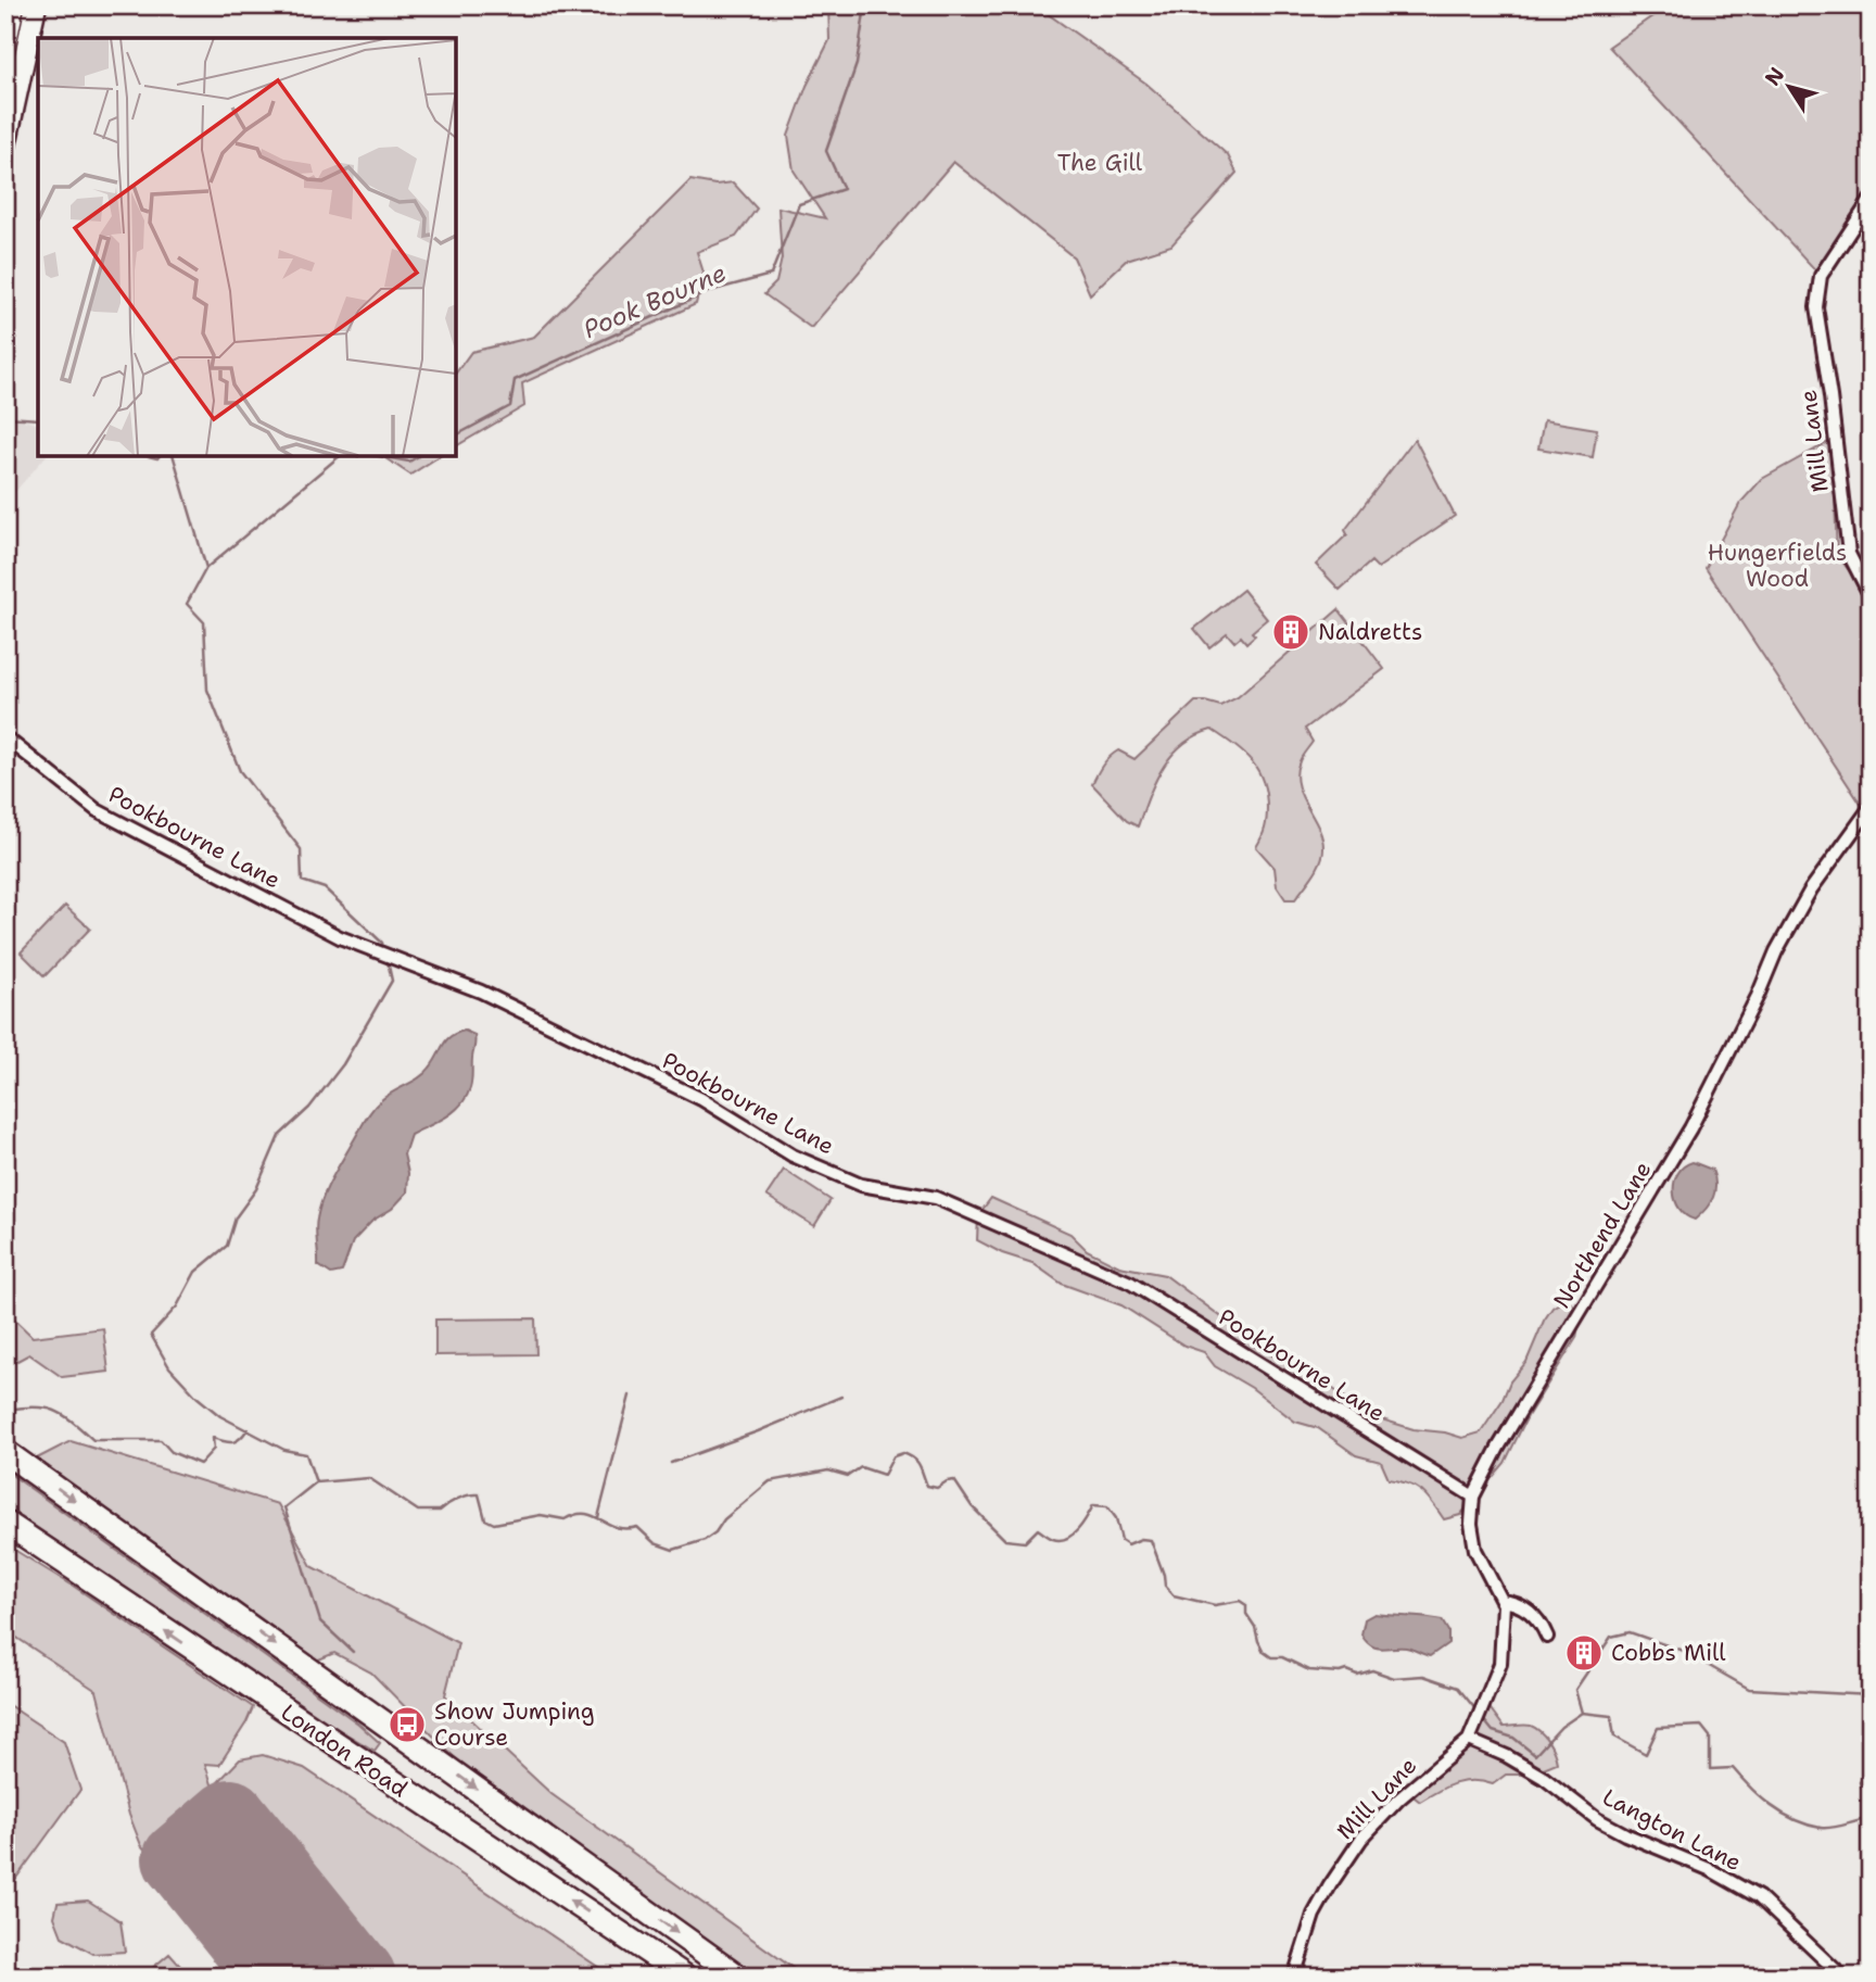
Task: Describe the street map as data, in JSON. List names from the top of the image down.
{
  "streets": {
    "highway": ["London Road"],
    "street": [
      "Mill Lane",
      "Pookbourne Lane",
      "Northend Lane",
      "Langton Lane"
    ]
  },
  "crossings": [
    ["Mill Lane", "Northend Lane"],
    ["Mill Lane", "Langton Lane"],
    ["Pookbourne Lane", "Northend Lane"]
  ],
  "water": ["Pook Bourne"],
  "parks": ["The Gill", "Hungerfields Wood"],
  "places": {
    "building": ["Naldretts", "Cobbs Mill"],
    "bus stop": ["Show Jumping Course"]
  },
  "north": "top left"
}
